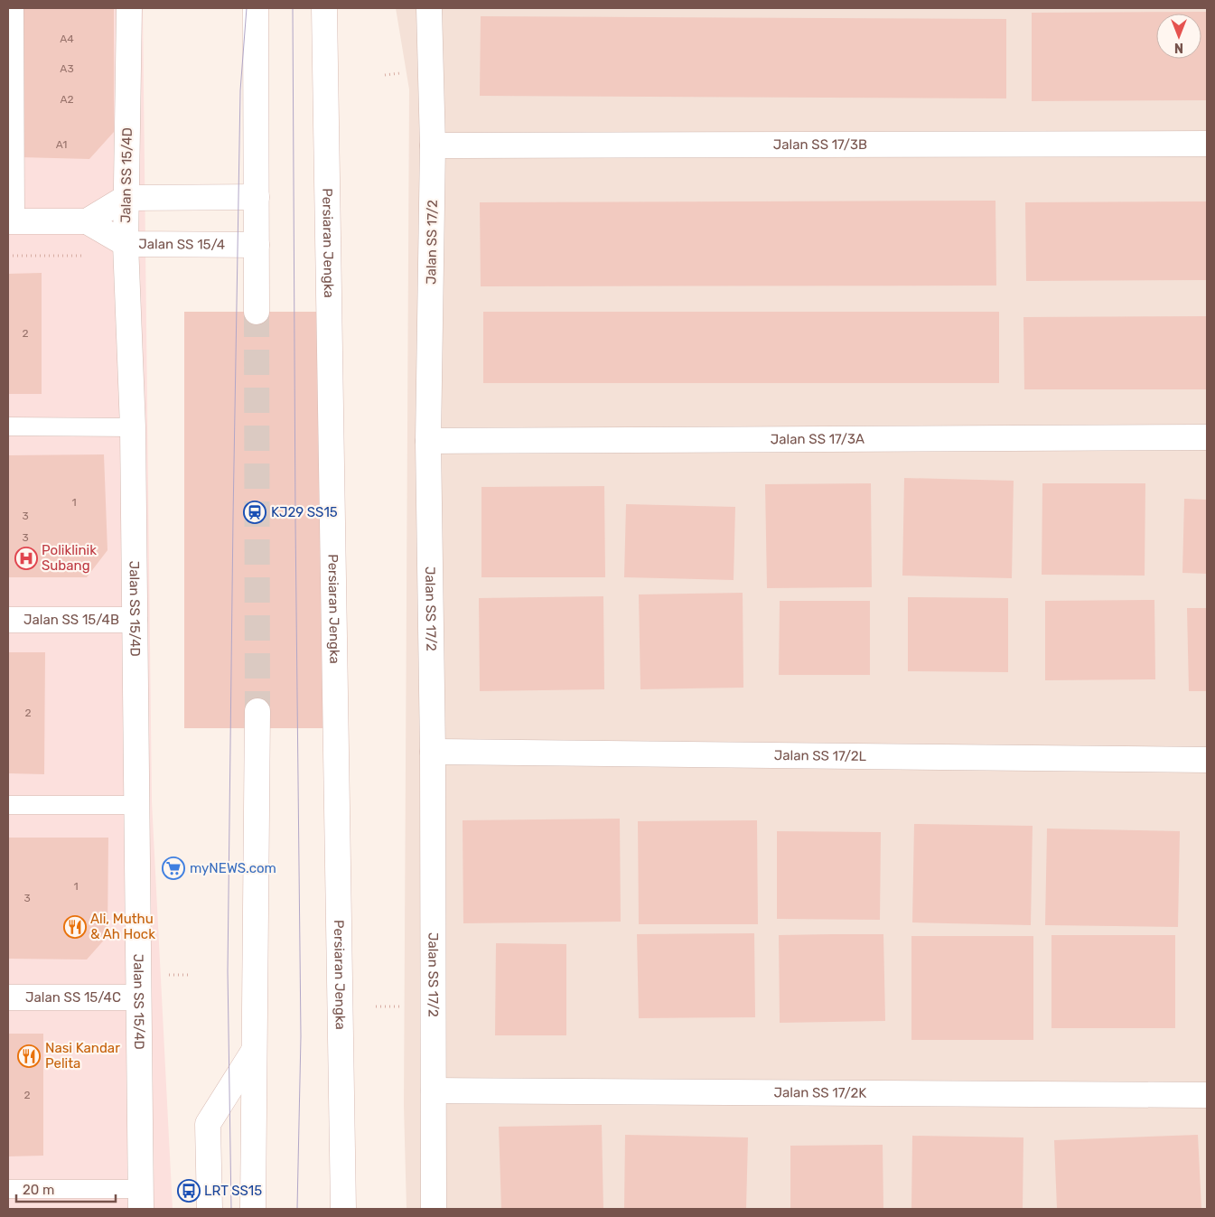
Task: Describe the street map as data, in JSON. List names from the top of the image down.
{
  "streets": {
    "street": [
      "Jalan SS 17/3B",
      "Jalan SS 15/4D",
      "Jalan SS 17/2",
      "Persiaran Jengka",
      "Jalan SS 15/4",
      "Jalan SS 17/3A",
      "Jalan SS 15/4B",
      "Jalan SS 17/2L",
      "Jalan SS 15/4C",
      "Jalan SS 17/2K"
    ]
  },
  "crossings": [
    ["Jalan SS 17/3B", "Jalan SS 17/2"],
    ["Jalan SS 15/4D", "Jalan SS 15/4"],
    ["Jalan SS 15/4D", "Jalan SS 15/4B"],
    ["Jalan SS 15/4D", "Jalan SS 15/4C"],
    ["Jalan SS 17/2", "Jalan SS 17/3A"],
    ["Jalan SS 17/2", "Jalan SS 17/2L"],
    ["Jalan SS 17/2", "Jalan SS 17/2K"]
  ],
  "places": {
    "station": ["KJ29 SS15"],
    "hospital": ["Poliklinik Subang"],
    "supermarket": ["myNEWS.com"],
    "restaurant": ["Ali, Muthu & Ah Hock", "Nasi Kandar Pelita"],
    "bus stop": ["LRT SS15"]
  },
  "house_numbers": [
    "A4",
    "A3",
    "A2",
    "A1",
    "2",
    "1",
    "3",
    "3",
    "2",
    "1",
    "3",
    "2"
  ],
  "scale_bar": "20 m",
  "north": "bottom"
}
